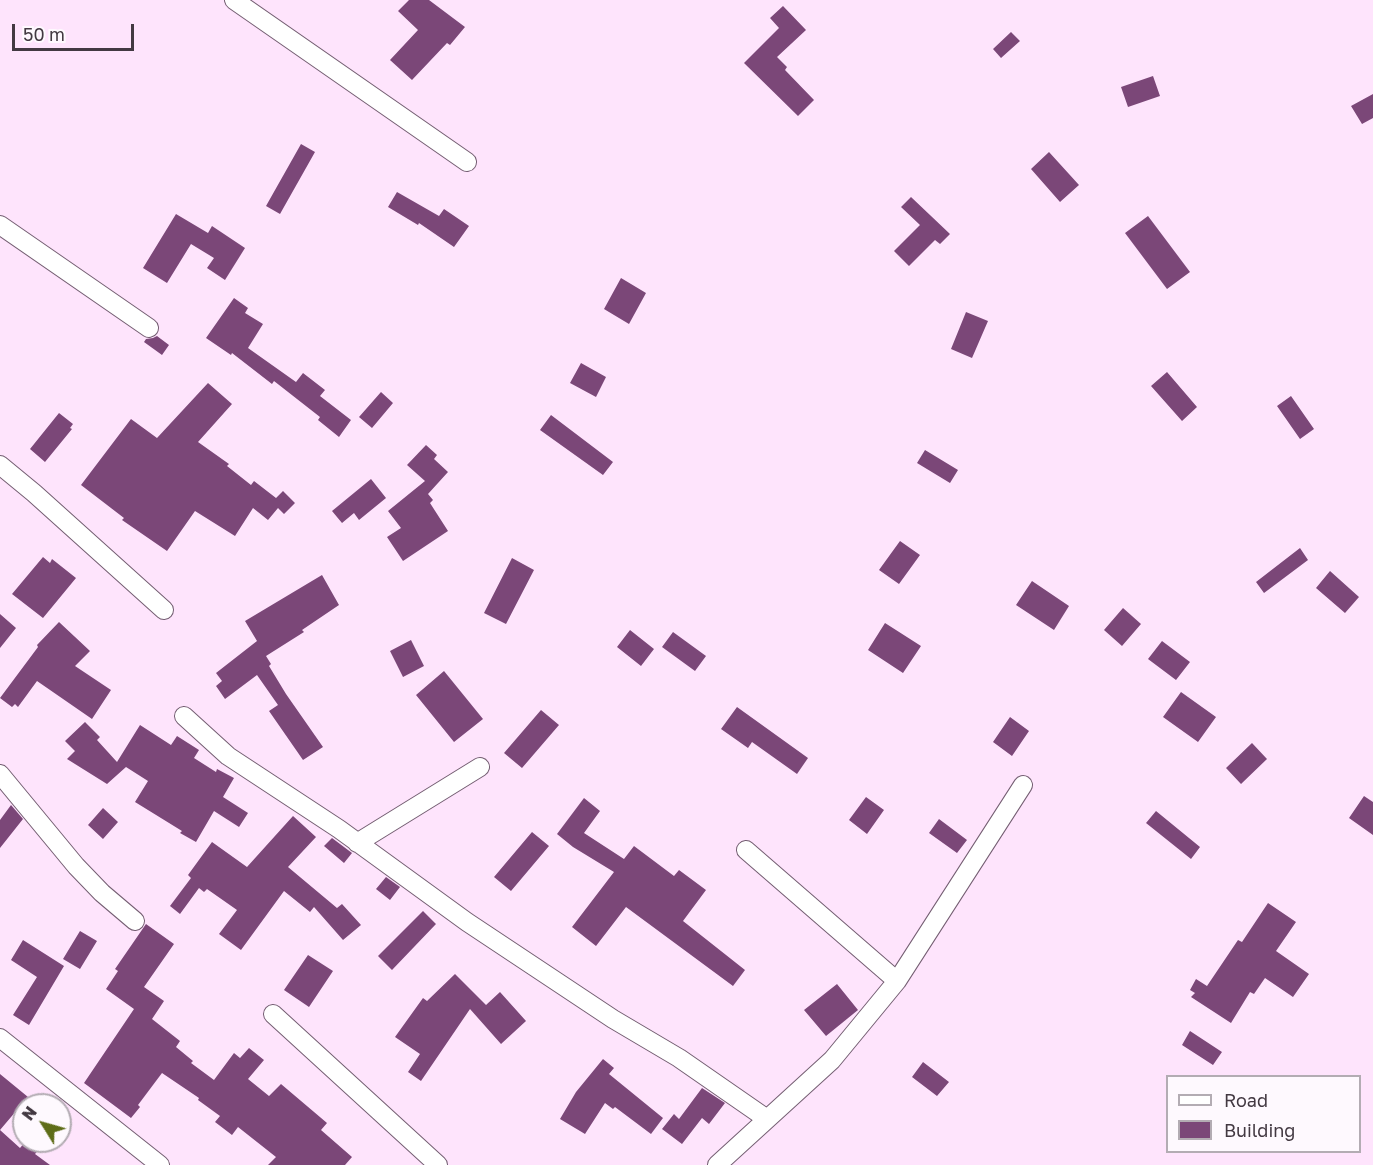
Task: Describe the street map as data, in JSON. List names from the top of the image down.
{
  "legend": ["Road", "Building"],
  "scale_bar": "50 m",
  "north": "top left"
}
